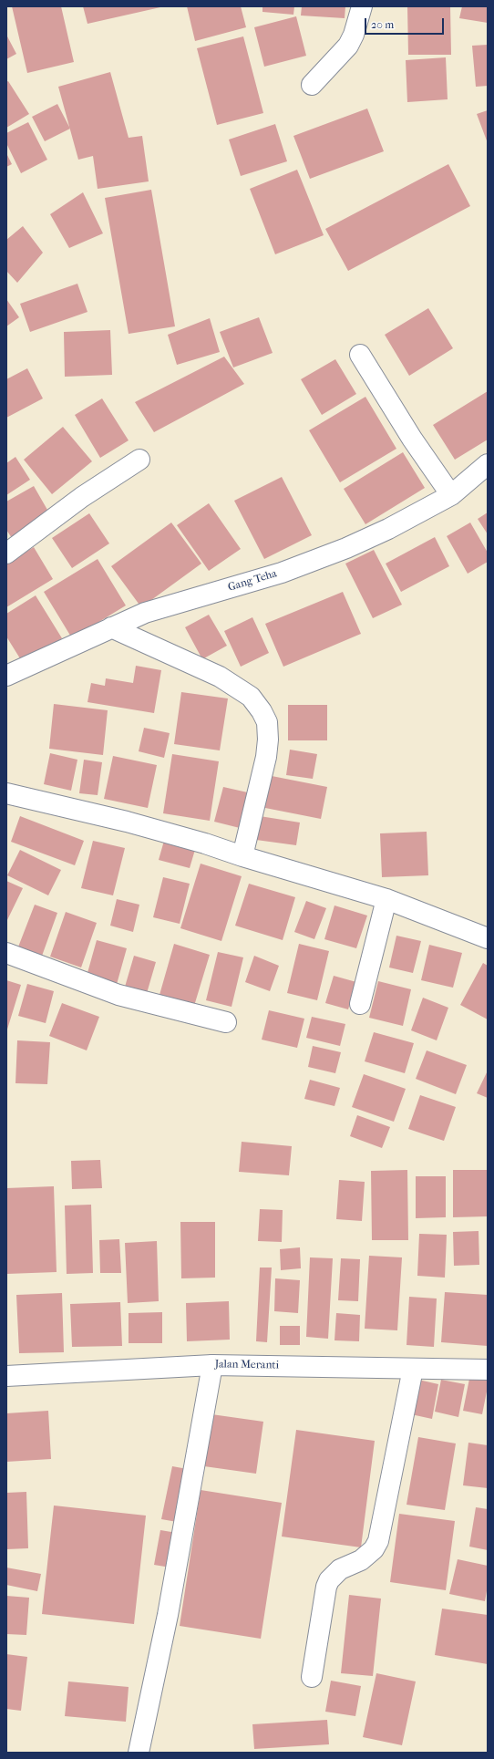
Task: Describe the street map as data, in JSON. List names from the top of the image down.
{
  "streets": {
    "street": ["Gang Teha", "Jalan Meranti"]
  },
  "scale_bar": "20 m"
}
